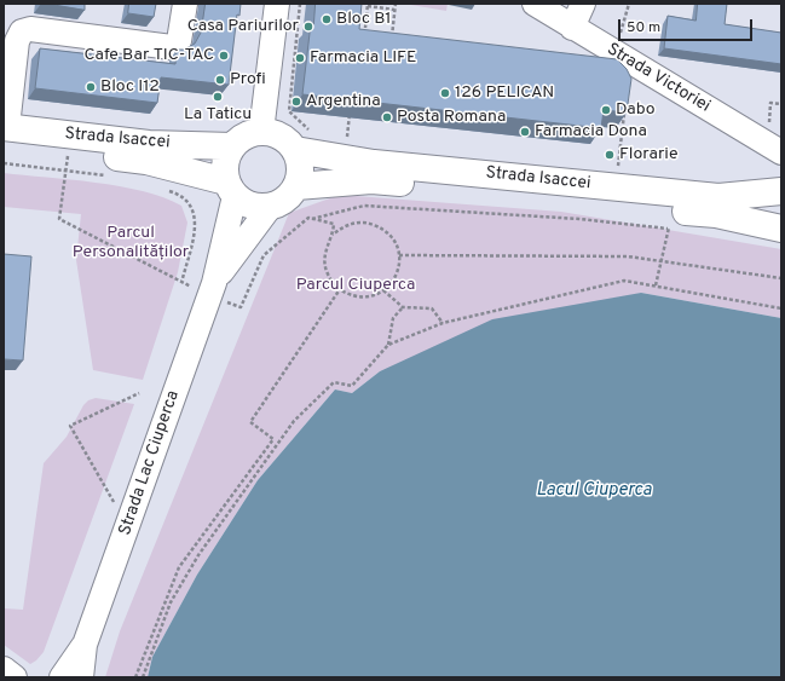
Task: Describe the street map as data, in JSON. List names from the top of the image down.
{
  "streets": {
    "main road": ["Strada Isaccei"],
    "street": ["Strada Victoriei", "Strada Lac Ciuperca"]
  },
  "crossings": [
    ["Strada Isaccei", "Strada Lac Ciuperca"]
  ],
  "water": ["Lacul Ciuperca"],
  "parks": ["Parcul Personalităților", "Parcul Ciuperca"],
  "places": [
    "Bloc B1",
    "Casa Pariurilor",
    "Cafe Bar TIC-TAC",
    "Farmacia LIFE",
    "Profi",
    "Bloc I12",
    "126 PELICAN",
    "La Taticu",
    "Argentina",
    "Dabo",
    "Posta Romana",
    "Farmacia Dona",
    "Florarie"
  ],
  "scale_bar": "50 m"
}
